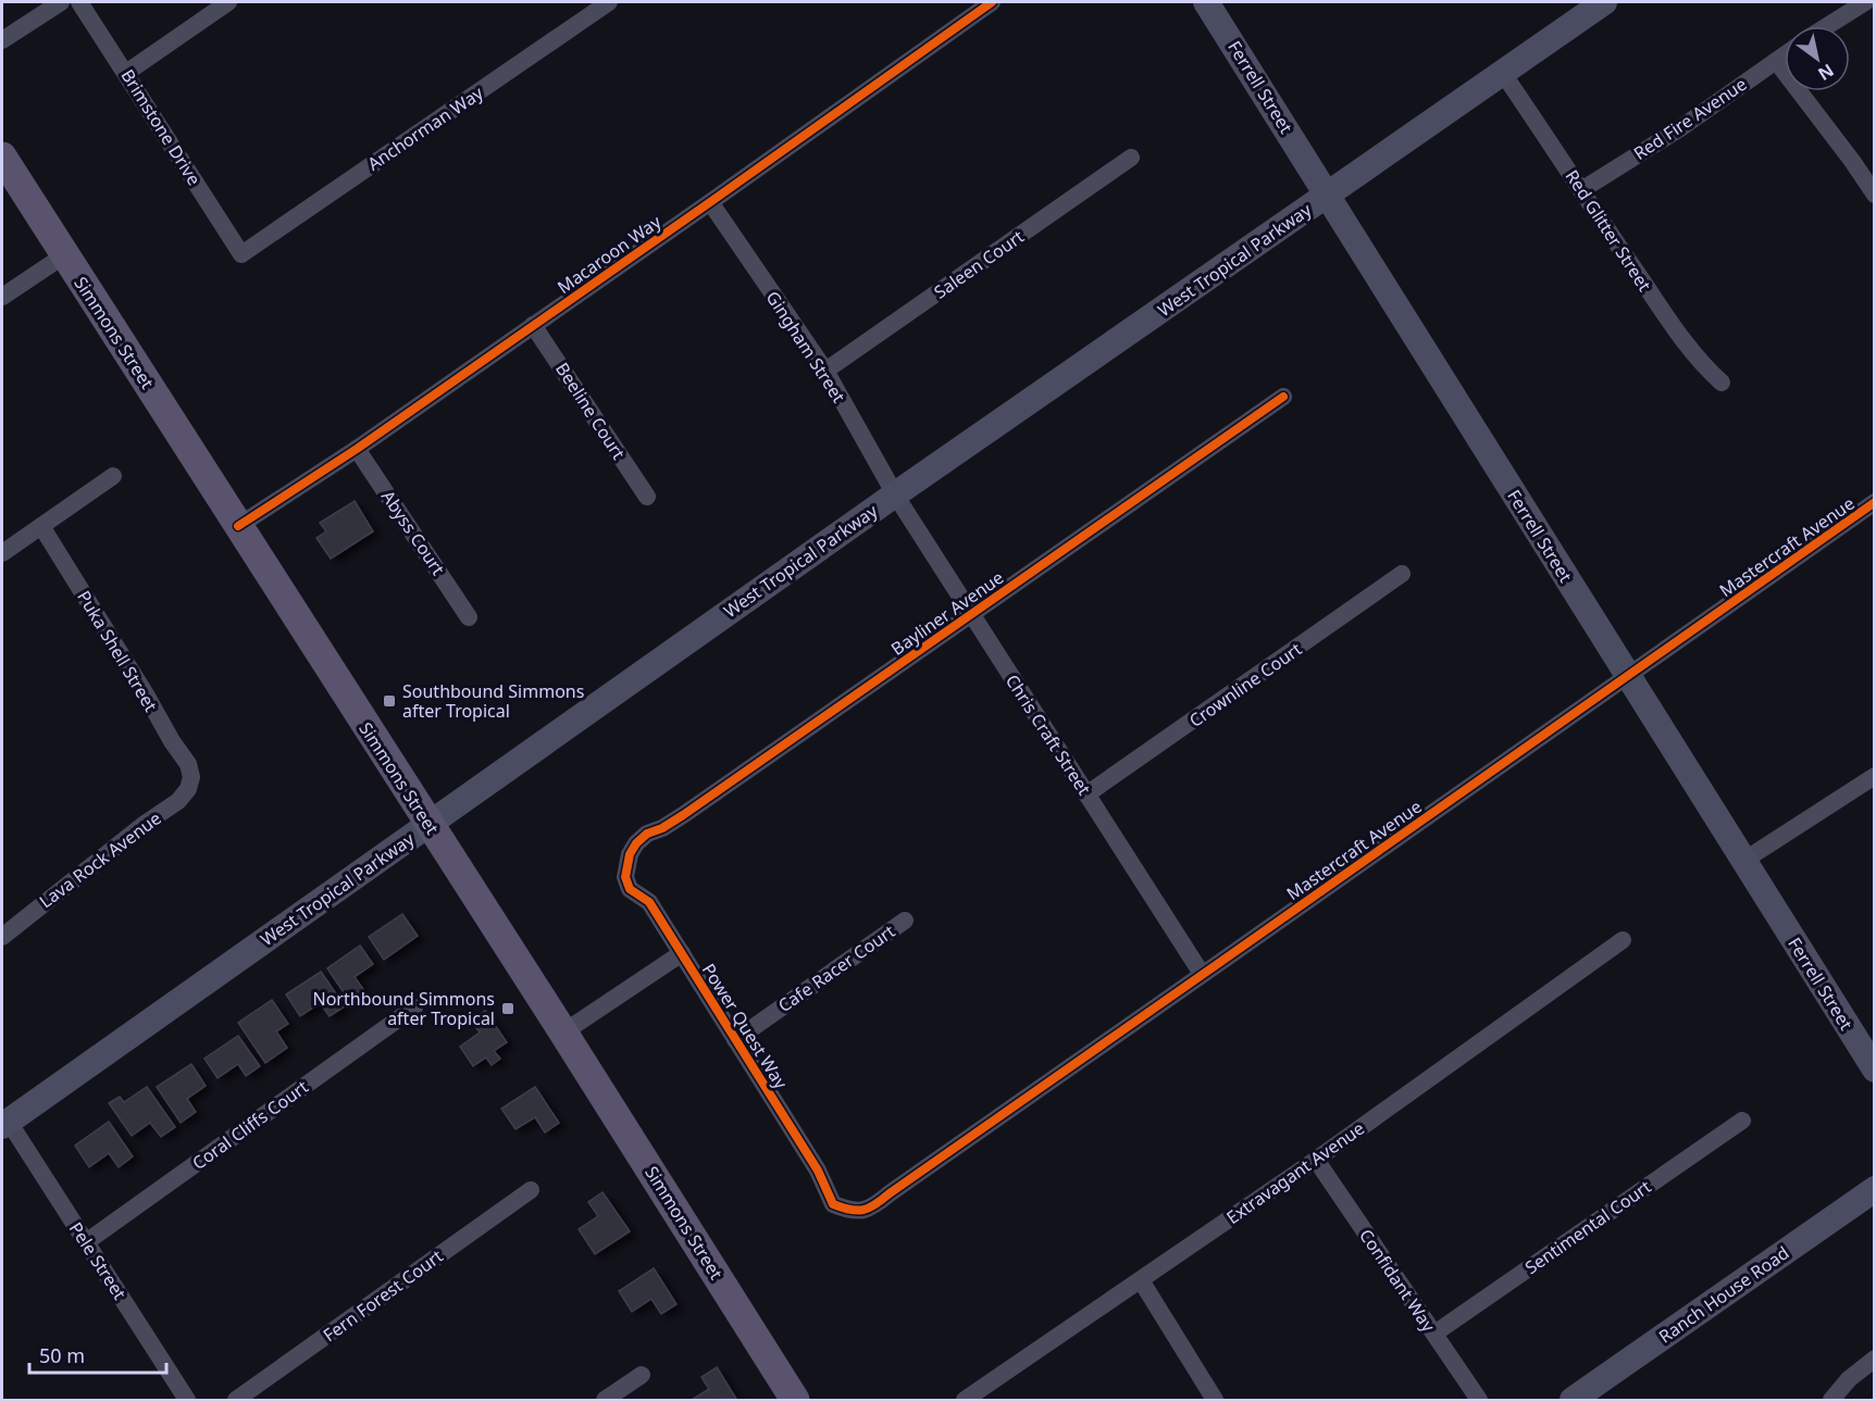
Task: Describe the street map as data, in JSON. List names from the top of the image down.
{
  "streets": {
    "main road": [
      "Ferrell Street",
      "West Tropical Parkway",
      "Simmons Street",
      "Ranch House Road"
    ],
    "street": [
      "Red Fire Avenue",
      "Brimstone Drive",
      "Anchorman Way",
      "Red Glitter Street",
      "Macaroon Way",
      "Saleen Court",
      "Gingham Street",
      "Beeline Court",
      "Abyss Court",
      "Mastercraft Avenue",
      "Bayliner Avenue",
      "Puka Shell Street",
      "Crownline Court",
      "Chris Craft Street",
      "Lava Rock Avenue",
      "Cafe Racer Court",
      "Power Quest Way",
      "Coral Cliffs Court",
      "Extravagant Avenue",
      "Sentimental Court",
      "Pele Street",
      "Confidant Way",
      "Fern Forest Court"
    ]
  },
  "crossings": [
    ["Ferrell Street", "West Tropical Parkway"],
    ["Ferrell Street", "Mastercraft Avenue"],
    ["Red Fire Avenue", "Red Glitter Street"],
    ["Brimstone Drive", "Anchorman Way"],
    ["Red Glitter Street", "West Tropical Parkway"],
    ["Macaroon Way", "Simmons Street"],
    ["Macaroon Way", "Gingham Street"],
    ["Macaroon Way", "Beeline Court"],
    ["Macaroon Way", "Abyss Court"],
    ["West Tropical Parkway", "Simmons Street"],
    ["West Tropical Parkway", "Gingham Street"],
    ["West Tropical Parkway", "Chris Craft Street"],
    ["West Tropical Parkway", "Pele Street"],
    ["Saleen Court", "Gingham Street"],
    ["Gingham Street", "Chris Craft Street"],
    ["Mastercraft Avenue", "Chris Craft Street"],
    ["Mastercraft Avenue", "Power Quest Way"],
    ["Bayliner Avenue", "Chris Craft Street"],
    ["Bayliner Avenue", "Power Quest Way"],
    ["Puka Shell Street", "Lava Rock Avenue"],
    ["Crownline Court", "Chris Craft Street"],
    ["Cafe Racer Court", "Power Quest Way"],
    ["Coral Cliffs Court", "Pele Street"],
    ["Extravagant Avenue", "Confidant Way"],
    ["Sentimental Court", "Confidant Way"]
  ],
  "places": {
    "transit": ["Southbound Simmons after Tropical", "Northbound Simmons after Tropical"]
  },
  "scale_bar": "50 m",
  "north": "bottom right"
}
